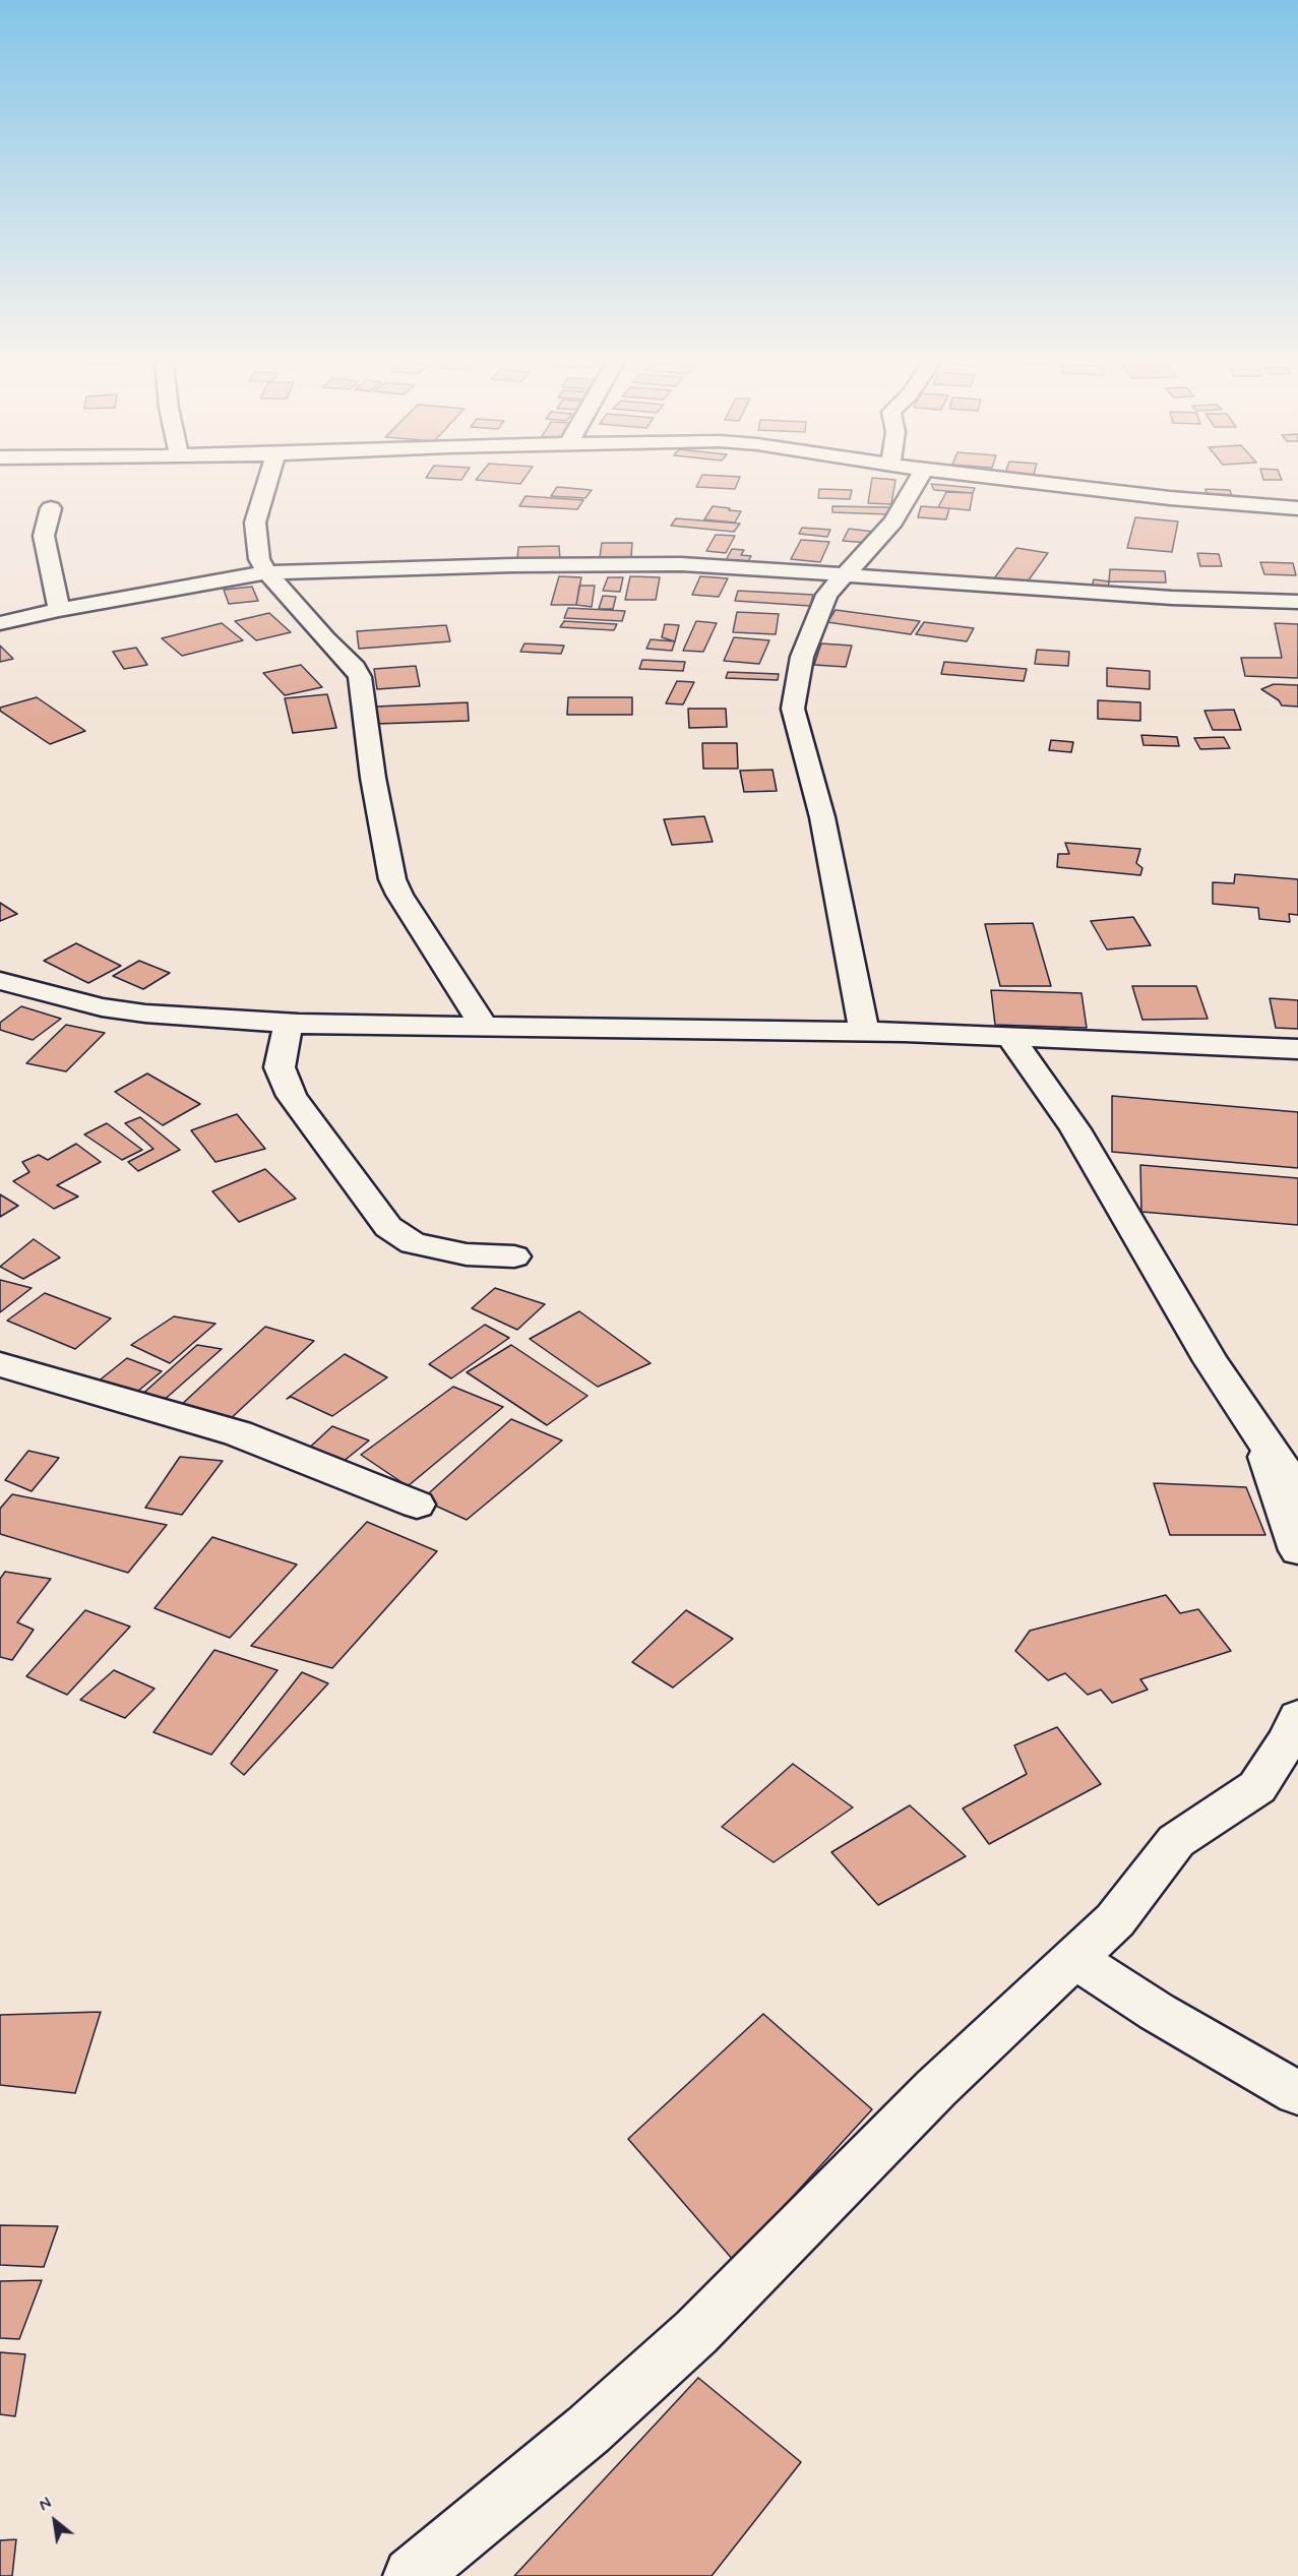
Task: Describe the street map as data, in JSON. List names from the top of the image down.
{
  "north": "top left"
}
